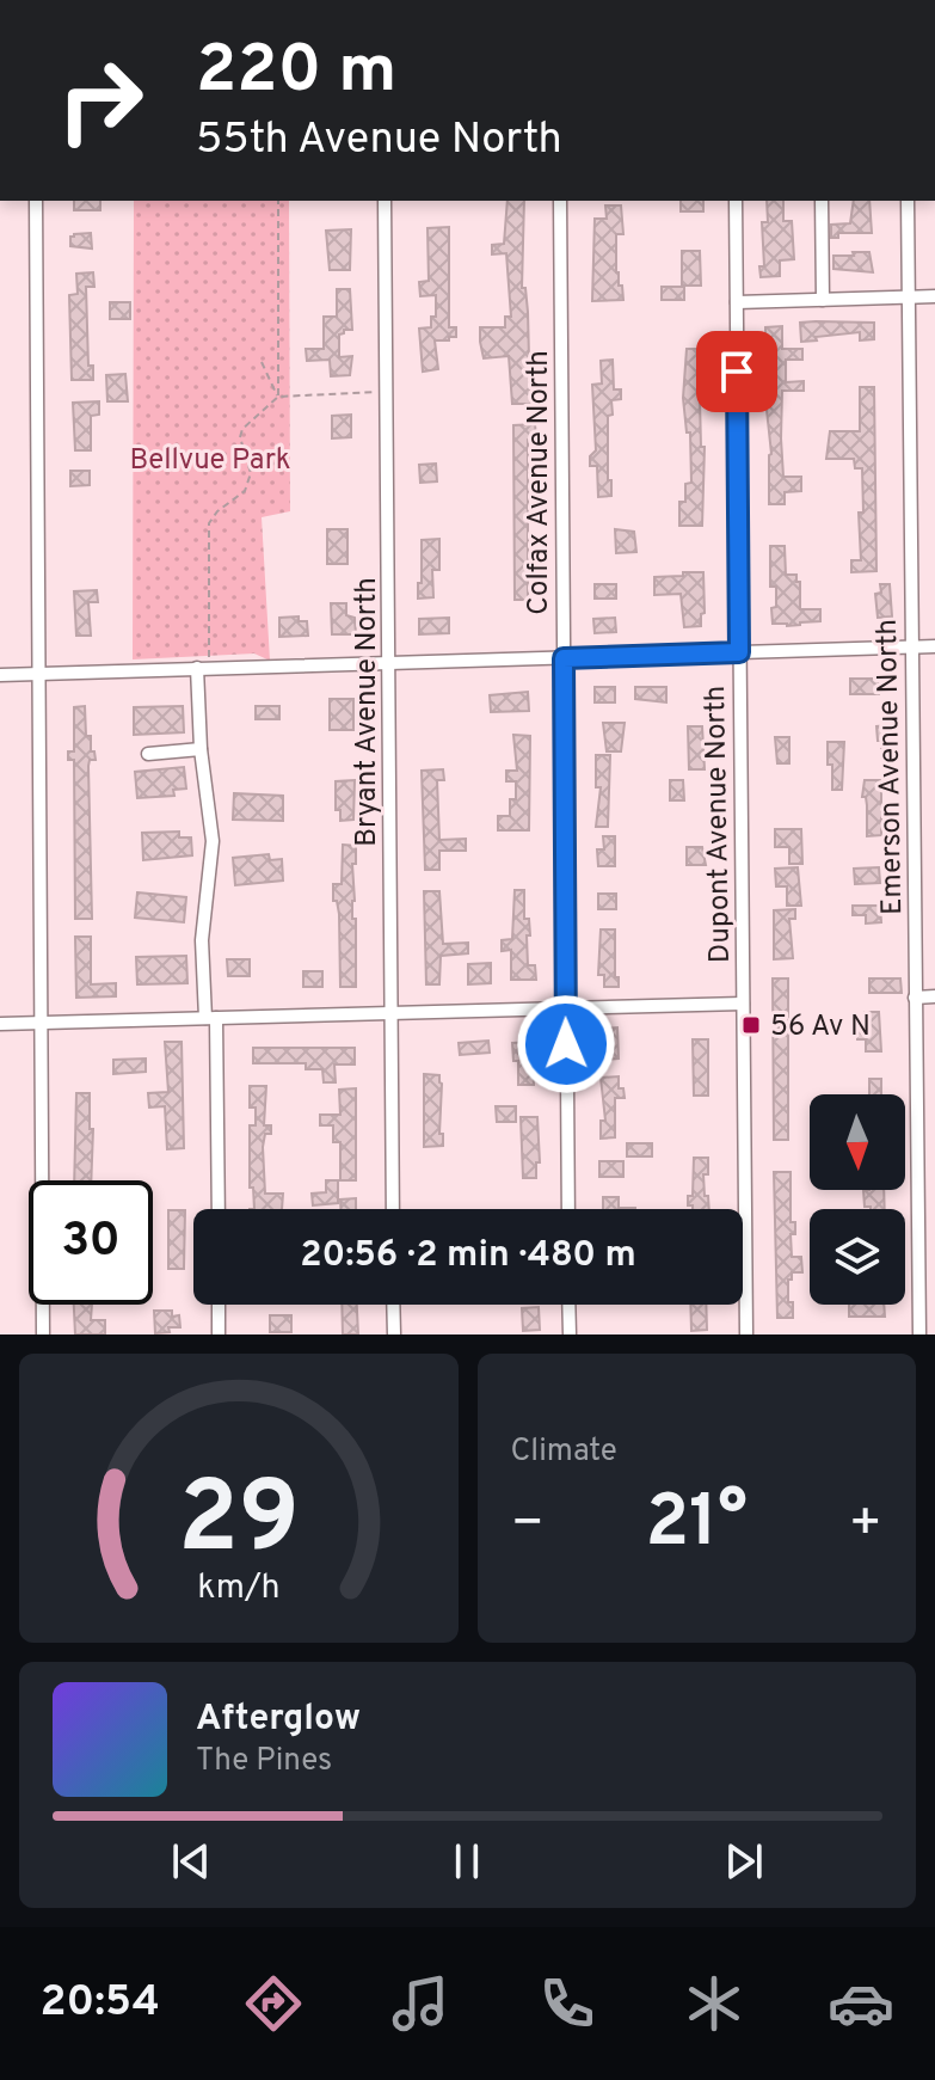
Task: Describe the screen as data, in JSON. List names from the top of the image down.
{
  "streets": {
    "street": [
      "Colfax Avenue North",
      "Bryant Avenue North",
      "Emerson Avenue North",
      "Dupont Avenue North"
    ]
  },
  "parks": ["Bellvue Park"],
  "places": {
    "transit": ["56 Av N"]
  },
  "north": "bottom",
  "page": {
    "turn": ["220 m", "55th Avenue North"],
    "limit": "30",
    "trip": "20:56 · 2 min · 480 m",
    "tile": "Climate",
    "heat": ["−", "21°", "+"],
    "song": ["Afterglow", "The Pines"],
    "tabs": "20:54",
    "gauge": ["29", "km/h"]
  }
}
